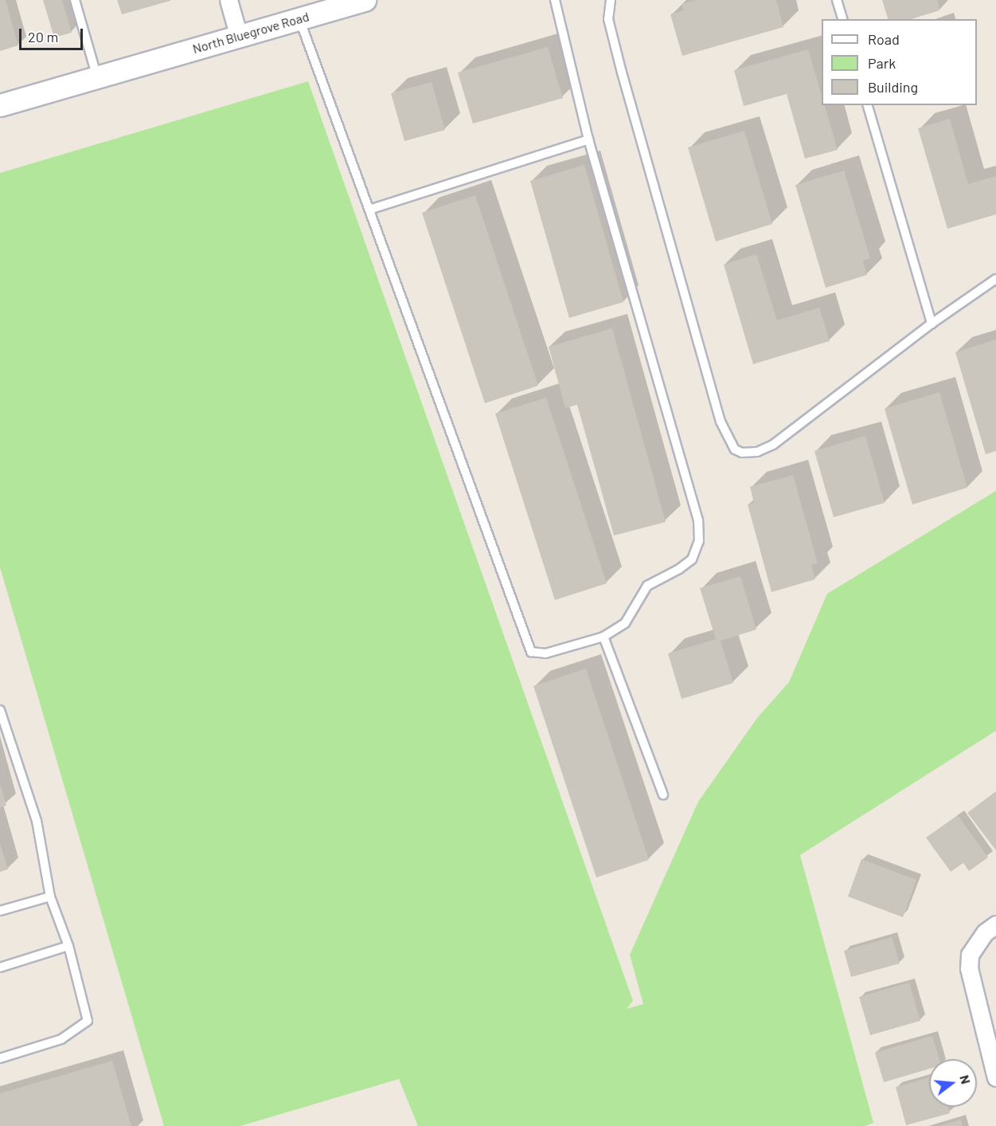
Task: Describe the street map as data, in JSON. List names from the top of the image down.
{
  "streets": {
    "street": ["North Bluegrove Road"]
  },
  "legend": ["Road", "Park", "Building"],
  "scale_bar": "20 m",
  "north": "right"
}
